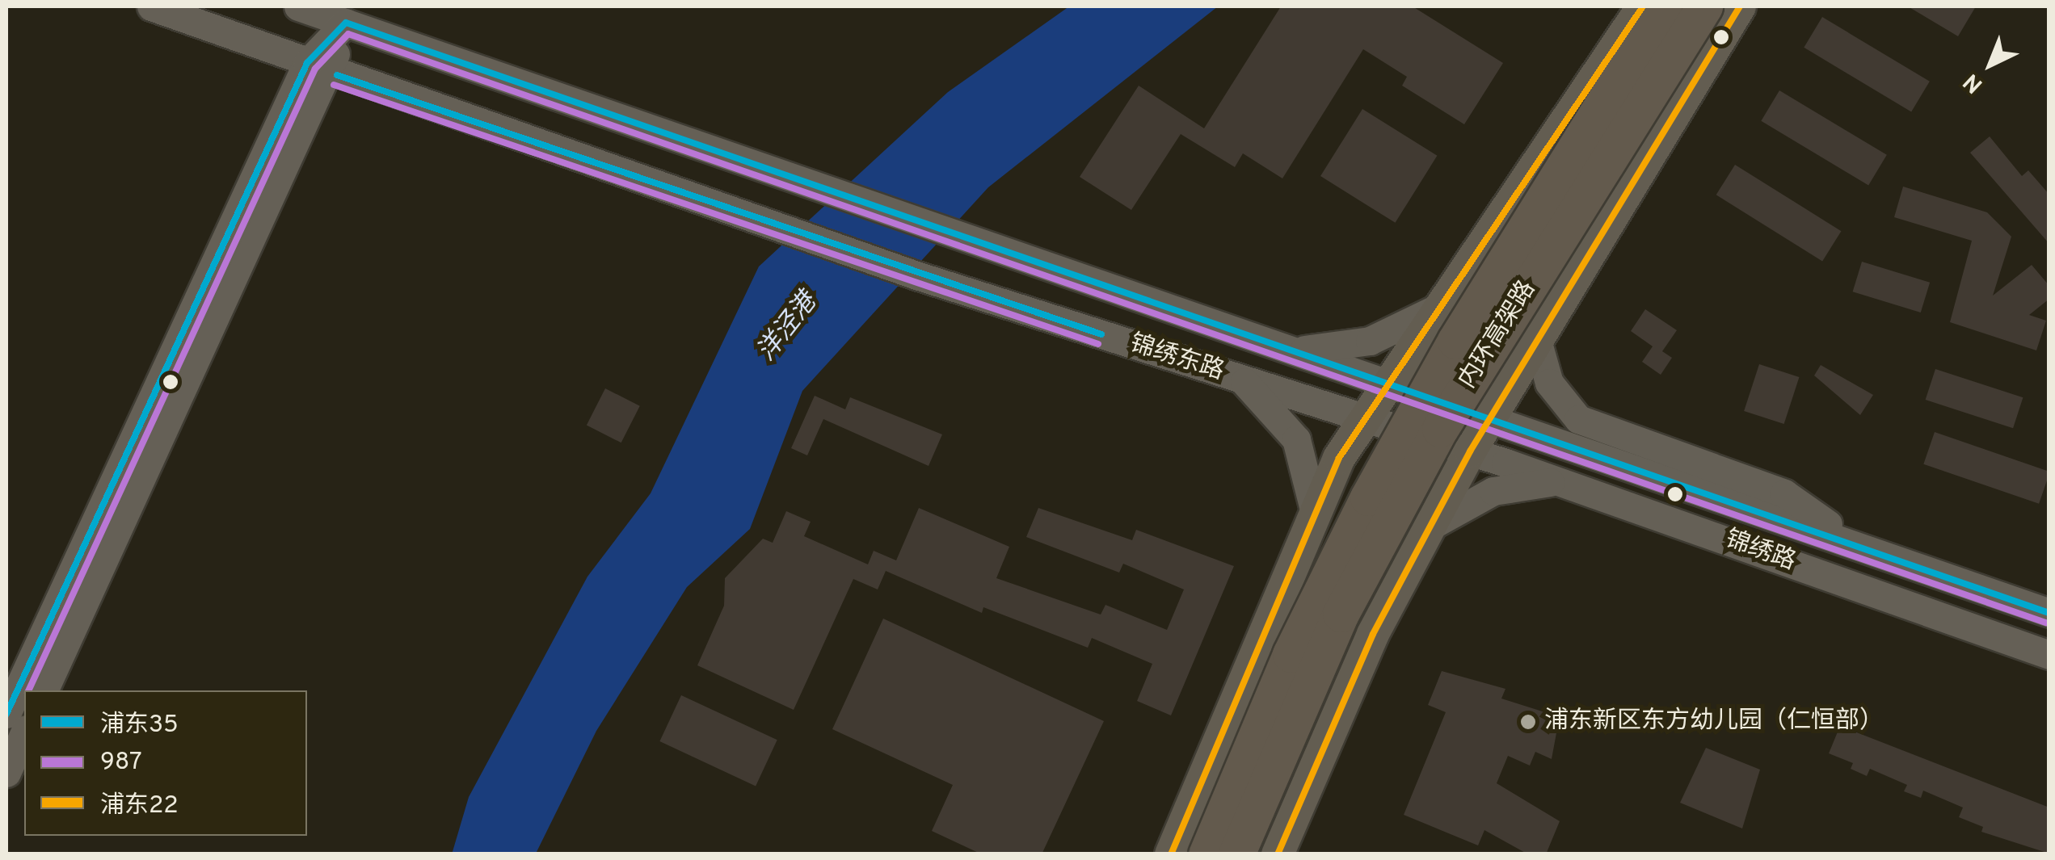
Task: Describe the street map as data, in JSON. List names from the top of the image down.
{
  "streets": {
    "highway": ["内环高架路"],
    "main road": ["锦绣东路", "锦绣路"]
  },
  "crossings": [
    ["锦绣东路", "锦绣路"]
  ],
  "water": ["洋泾港"],
  "places": ["浦东新区东方幼儿园（仁恒部）"],
  "lines": ["transit line 浦东22", "transit line 浦东35", "transit line 987"],
  "legend": ["浦东35", "987", "浦东22"],
  "north": "bottom left"
}
